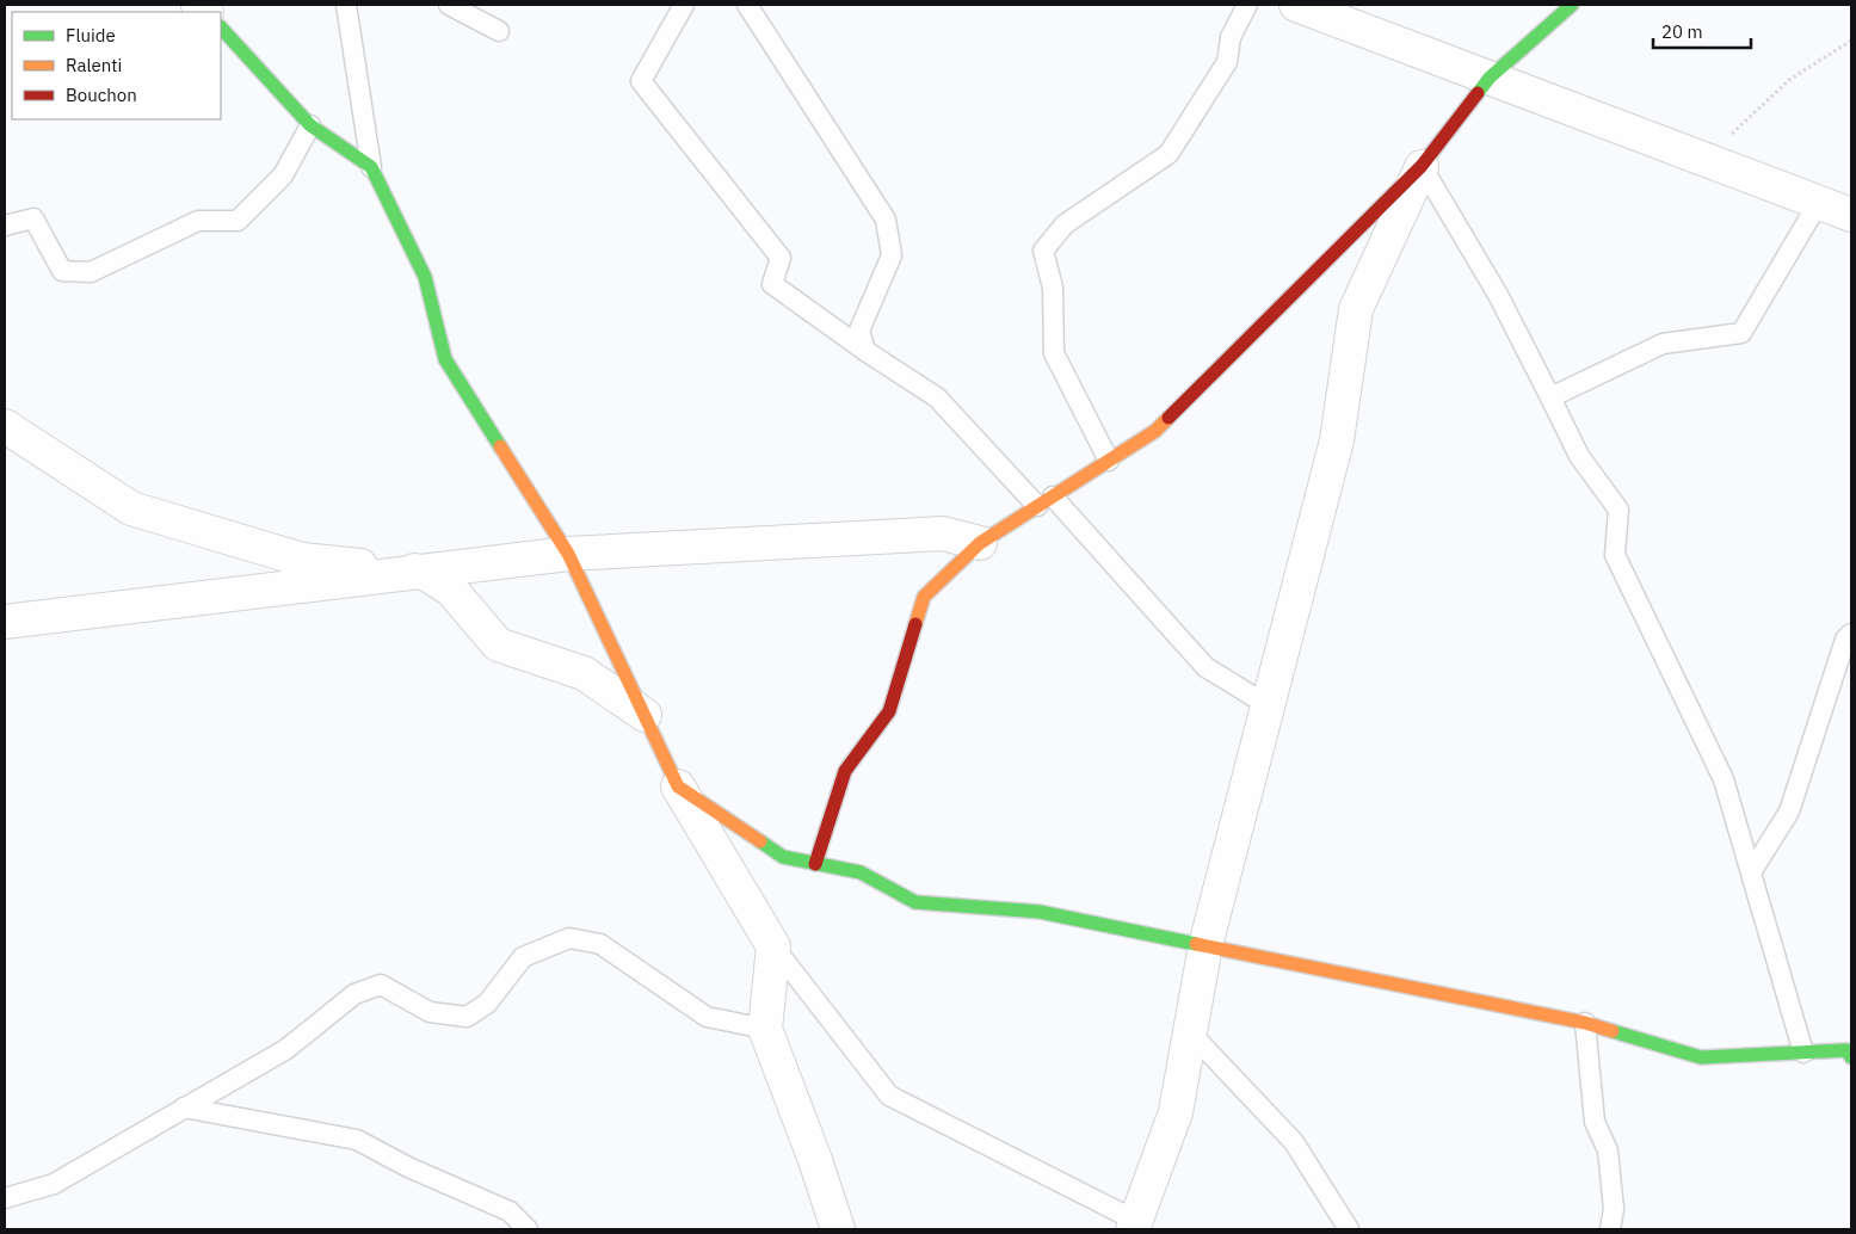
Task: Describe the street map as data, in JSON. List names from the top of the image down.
{
  "legend": ["Fluide", "Ralenti", "Bouchon"],
  "scale_bar": "20 m"
}
